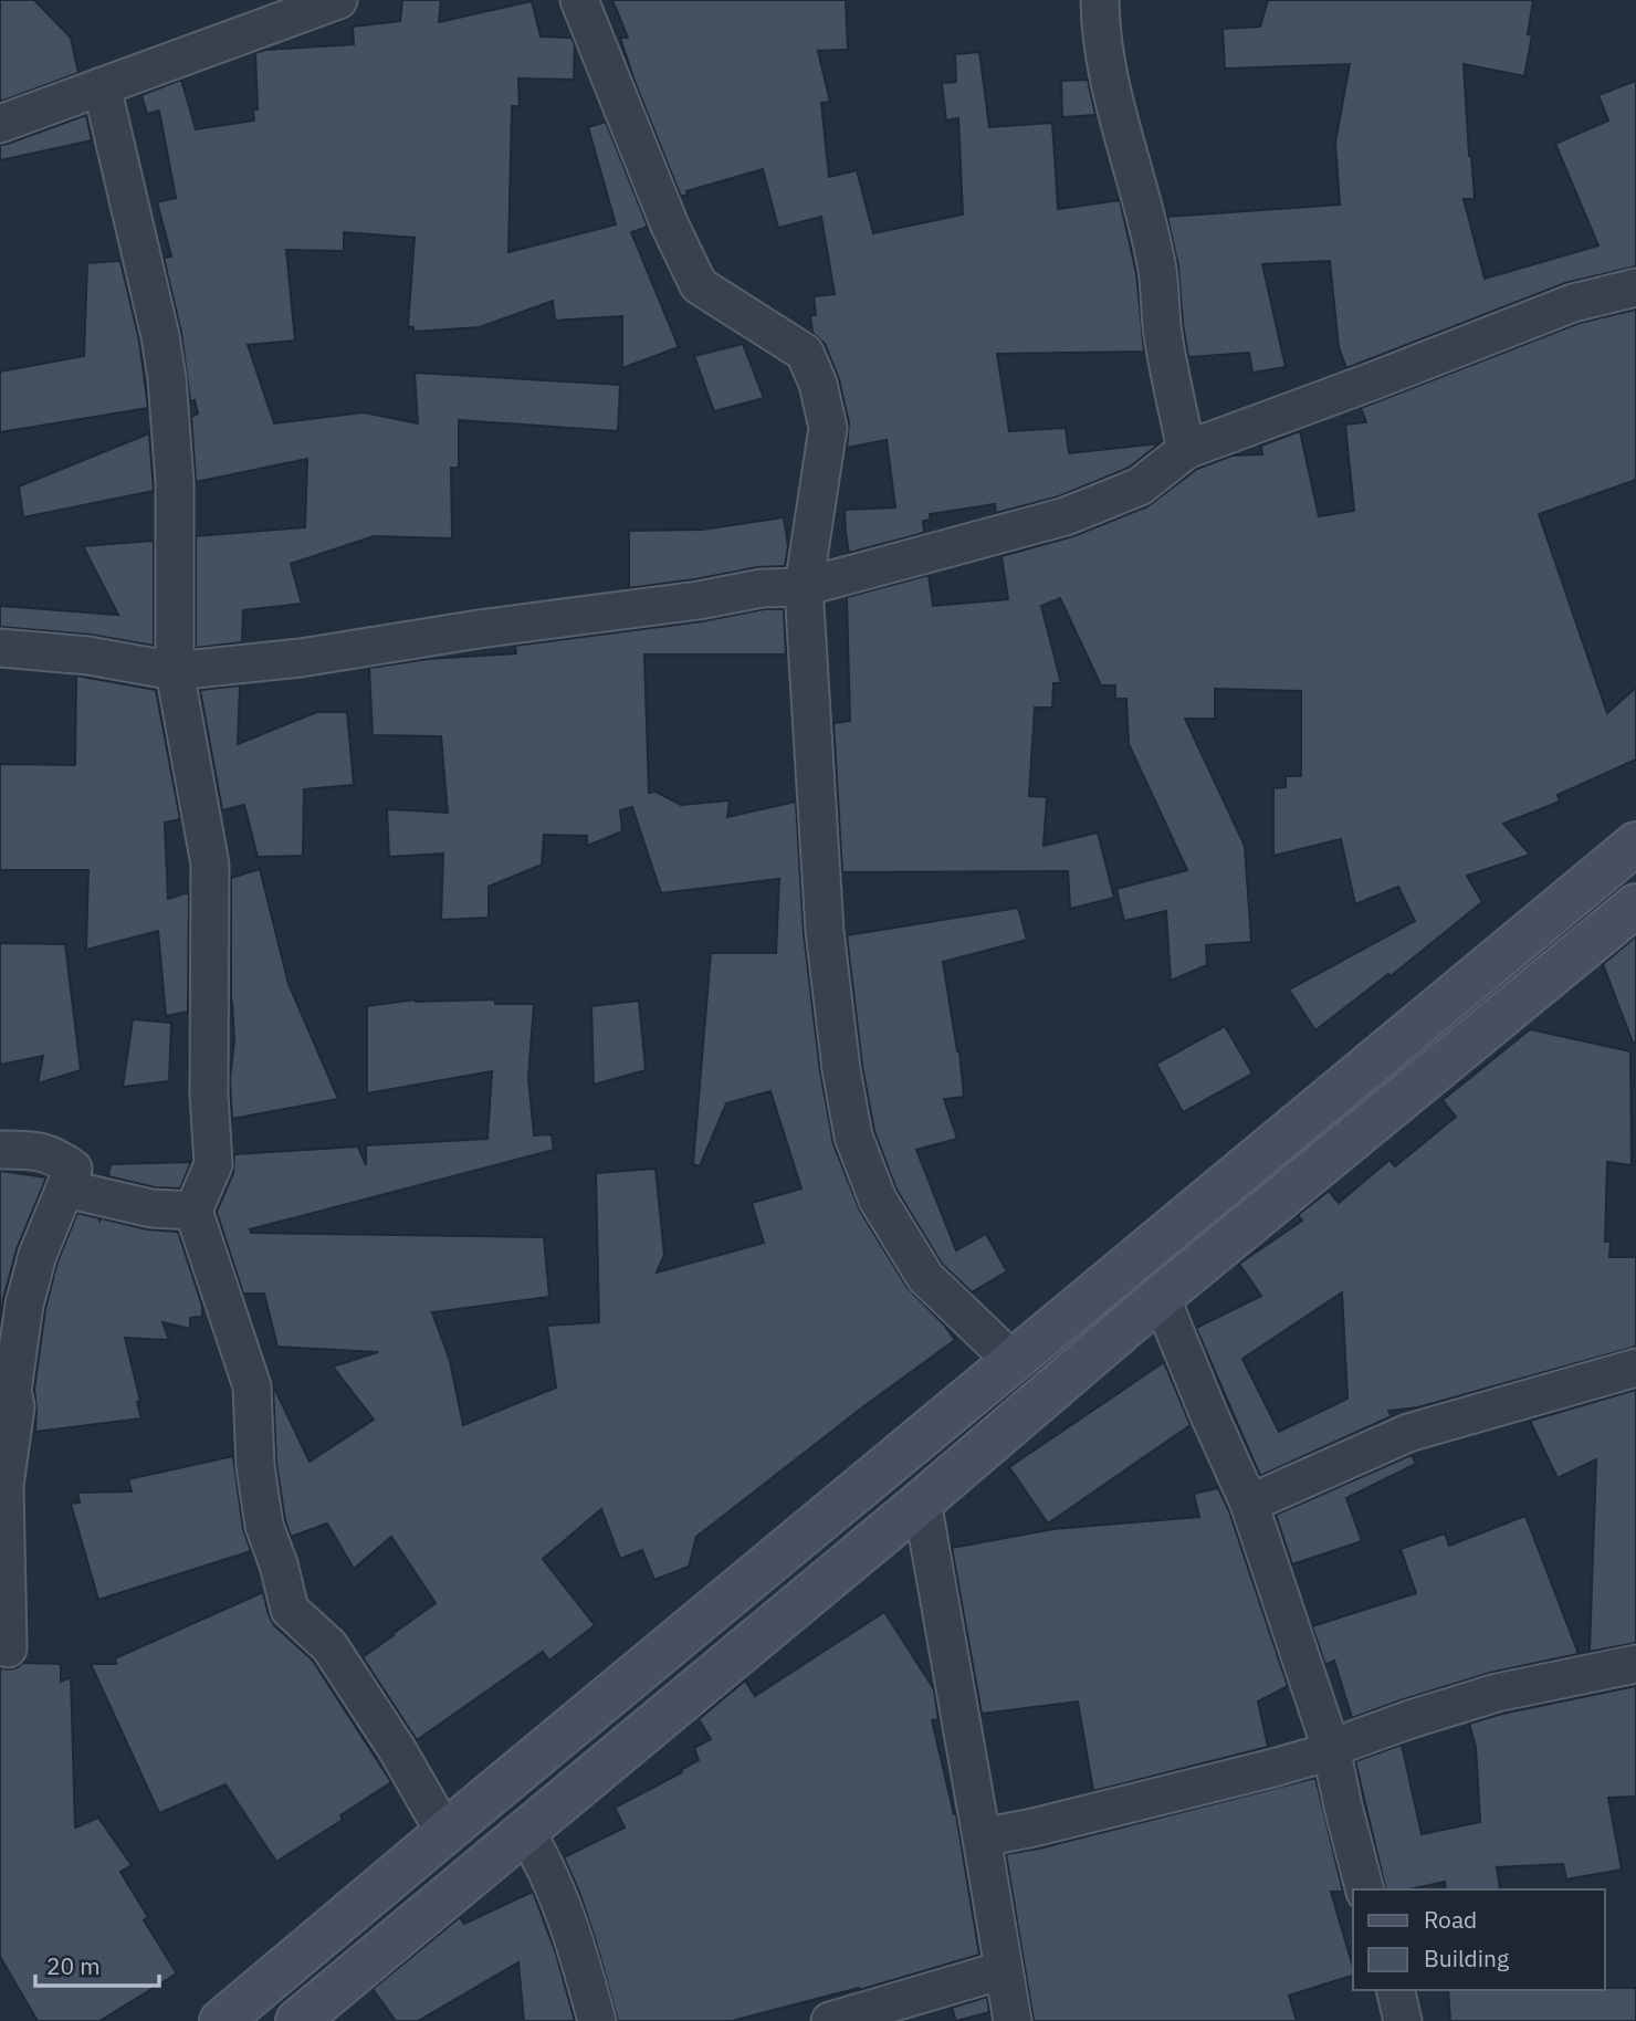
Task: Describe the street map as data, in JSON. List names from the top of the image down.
{
  "legend": ["Road", "Building"],
  "scale_bar": "20 m"
}
